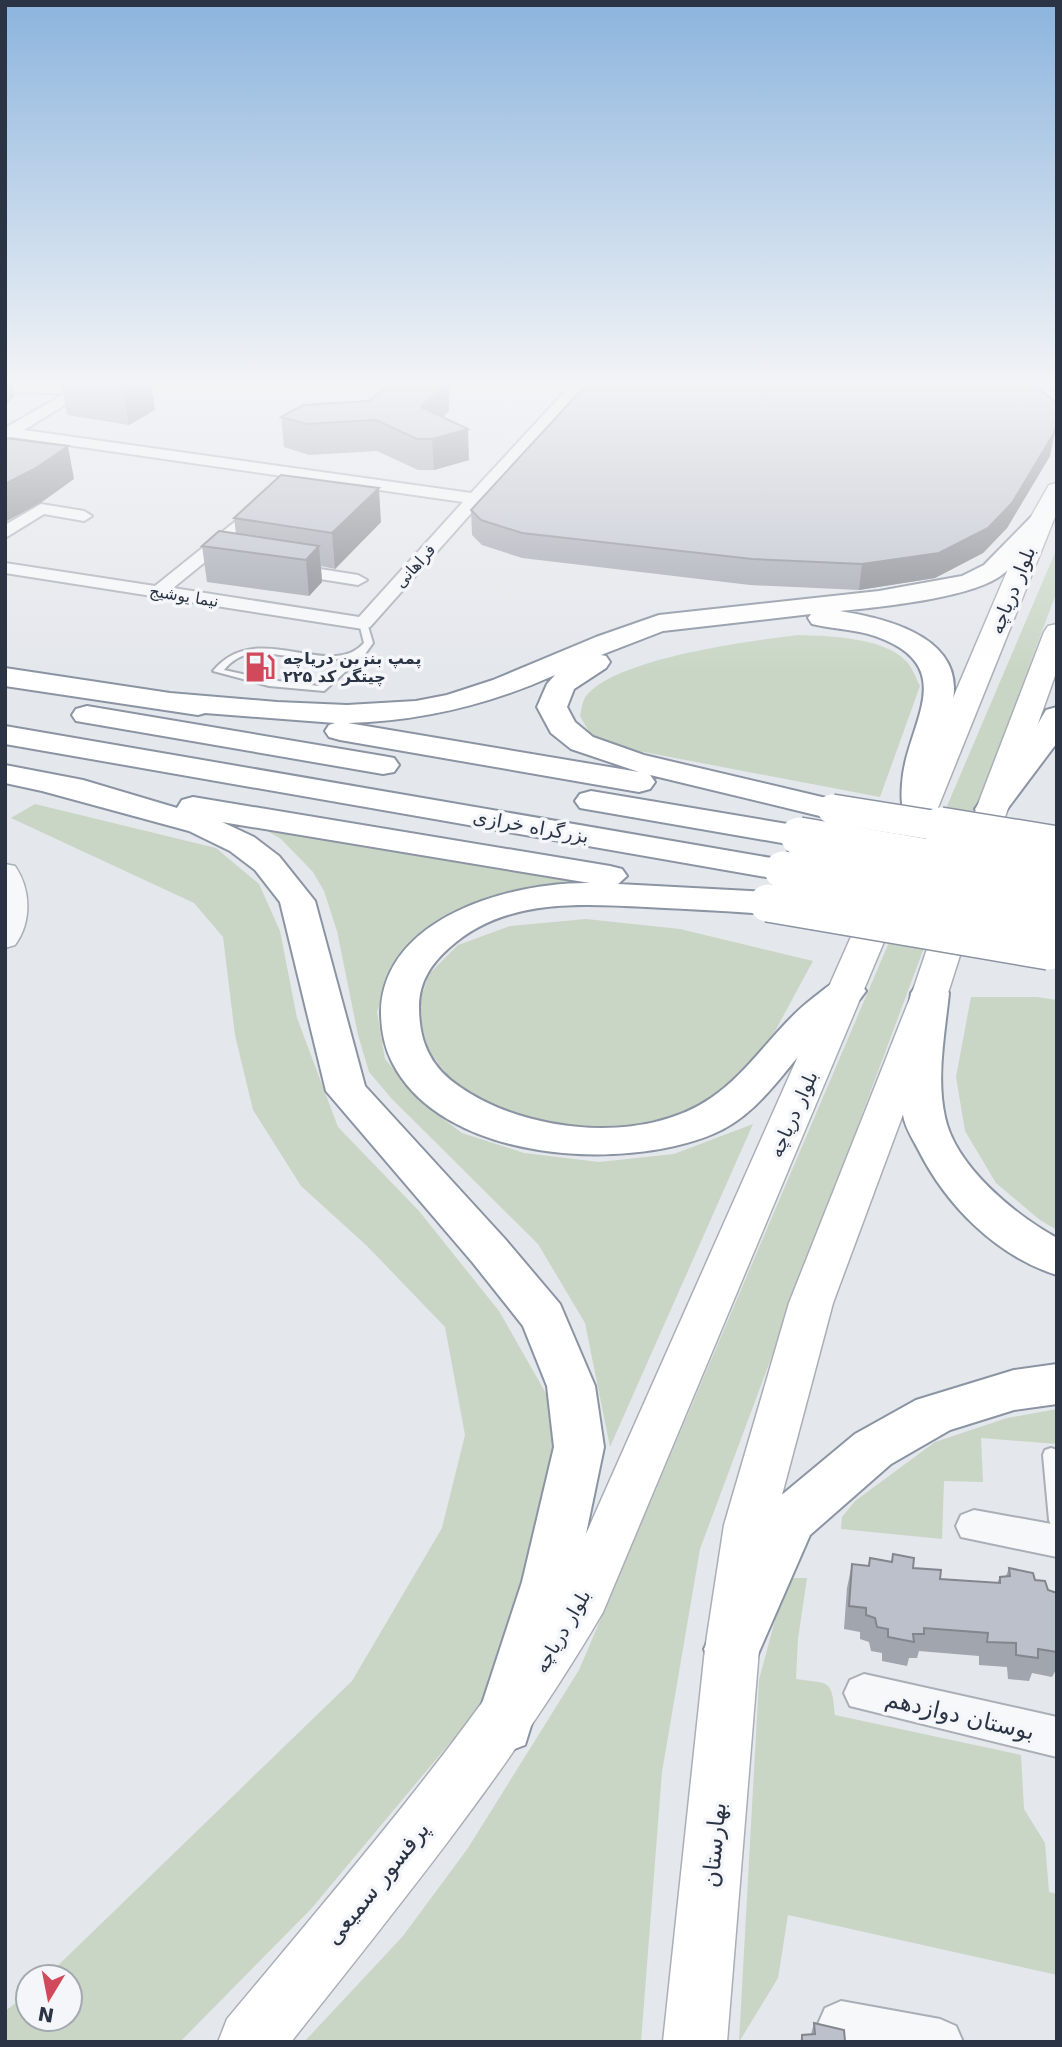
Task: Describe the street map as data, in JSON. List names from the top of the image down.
{
  "streets": {
    "highway": ["بزرگراه خرازی"],
    "main road": ["بلوار دریاچه", "بهارستان", "پرفسور سمیعی"],
    "street": ["فراهانی", "نیما یوشیج", "بوستان دوازدهم"]
  },
  "crossings": [
    ["فراهانی", "نیما یوشیج"],
    ["بلوار دریاچه", "پرفسور سمیعی"]
  ],
  "places": {
    "fuel station": ["پمپ بنزین دریاچه چیتگر کد ۲۲۵"]
  },
  "north": "bottom"
}
